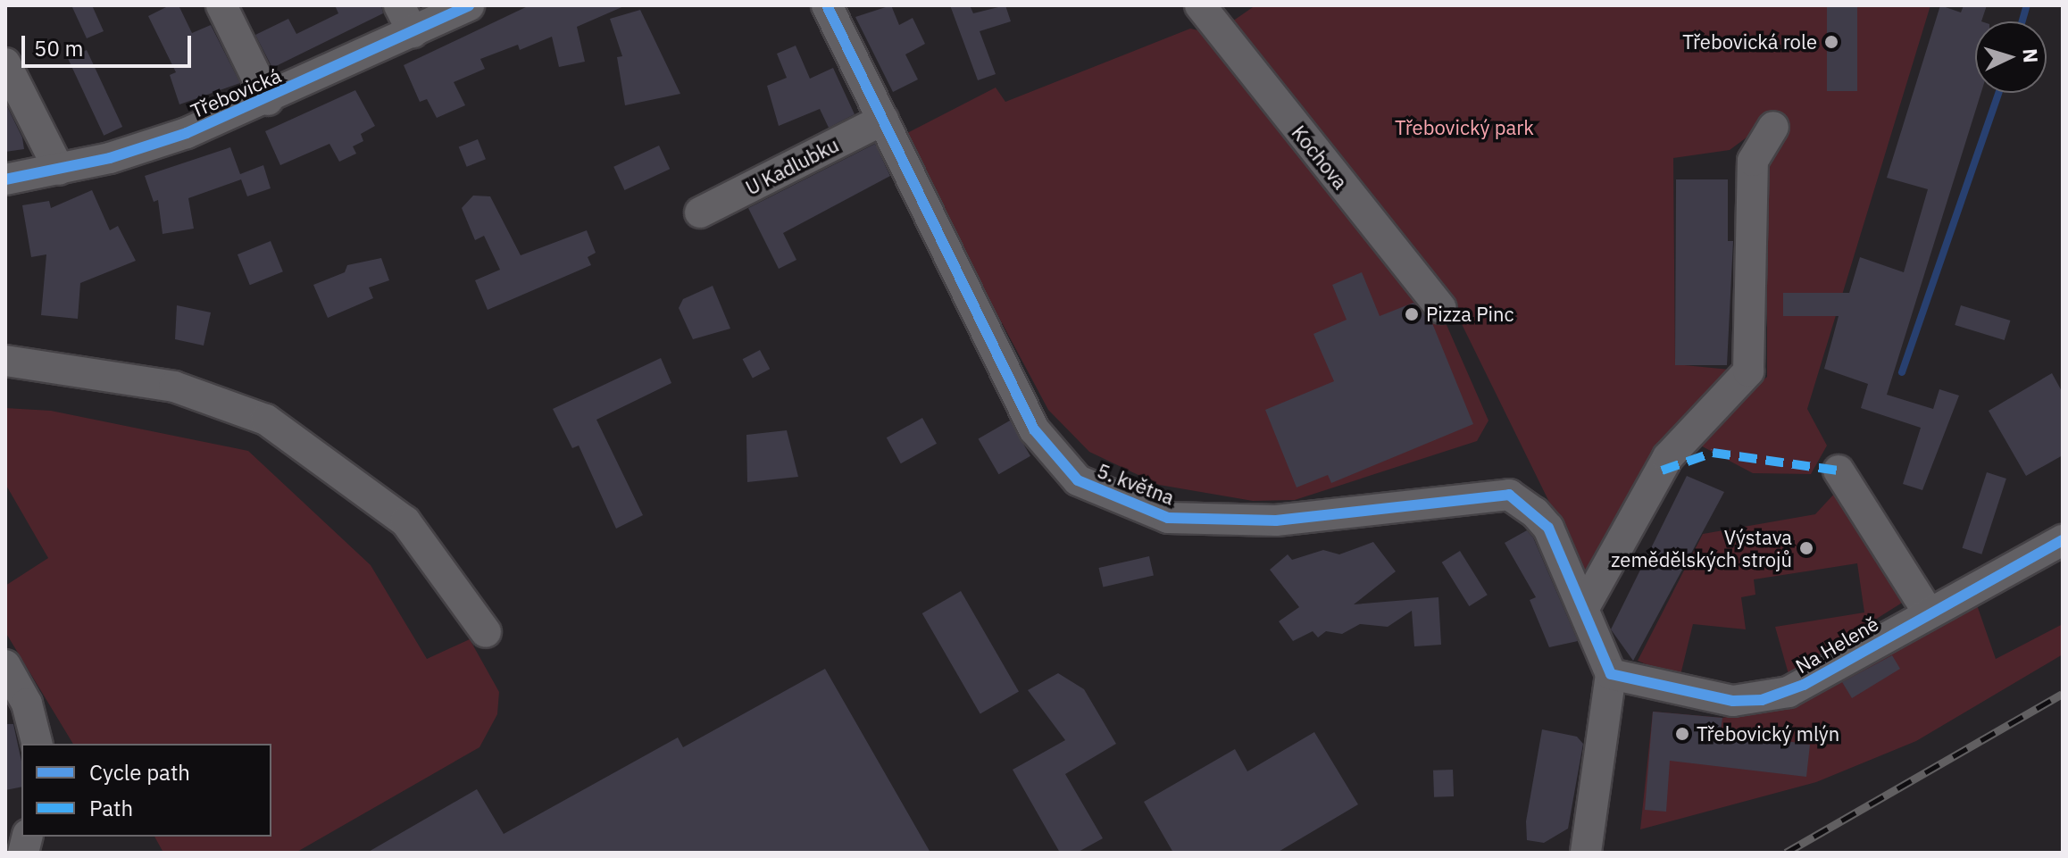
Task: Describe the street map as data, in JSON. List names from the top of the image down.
{
  "streets": {
    "street": [
      "Třebovická",
      "Kochova",
      "U Kadlubku",
      "5. května",
      "Na Heleně"
    ]
  },
  "crossings": [
    ["U Kadlubku", "5. května"],
    ["5. května", "Na Heleně"]
  ],
  "parks": ["Třebovický park"],
  "places": [
    "Třebovická role",
    "Pizza Pinc",
    "Výstava zemědělských strojů",
    "Třebovický mlýn"
  ],
  "legend": ["Cycle path", "Path"],
  "scale_bar": "50 m",
  "north": "right"
}
